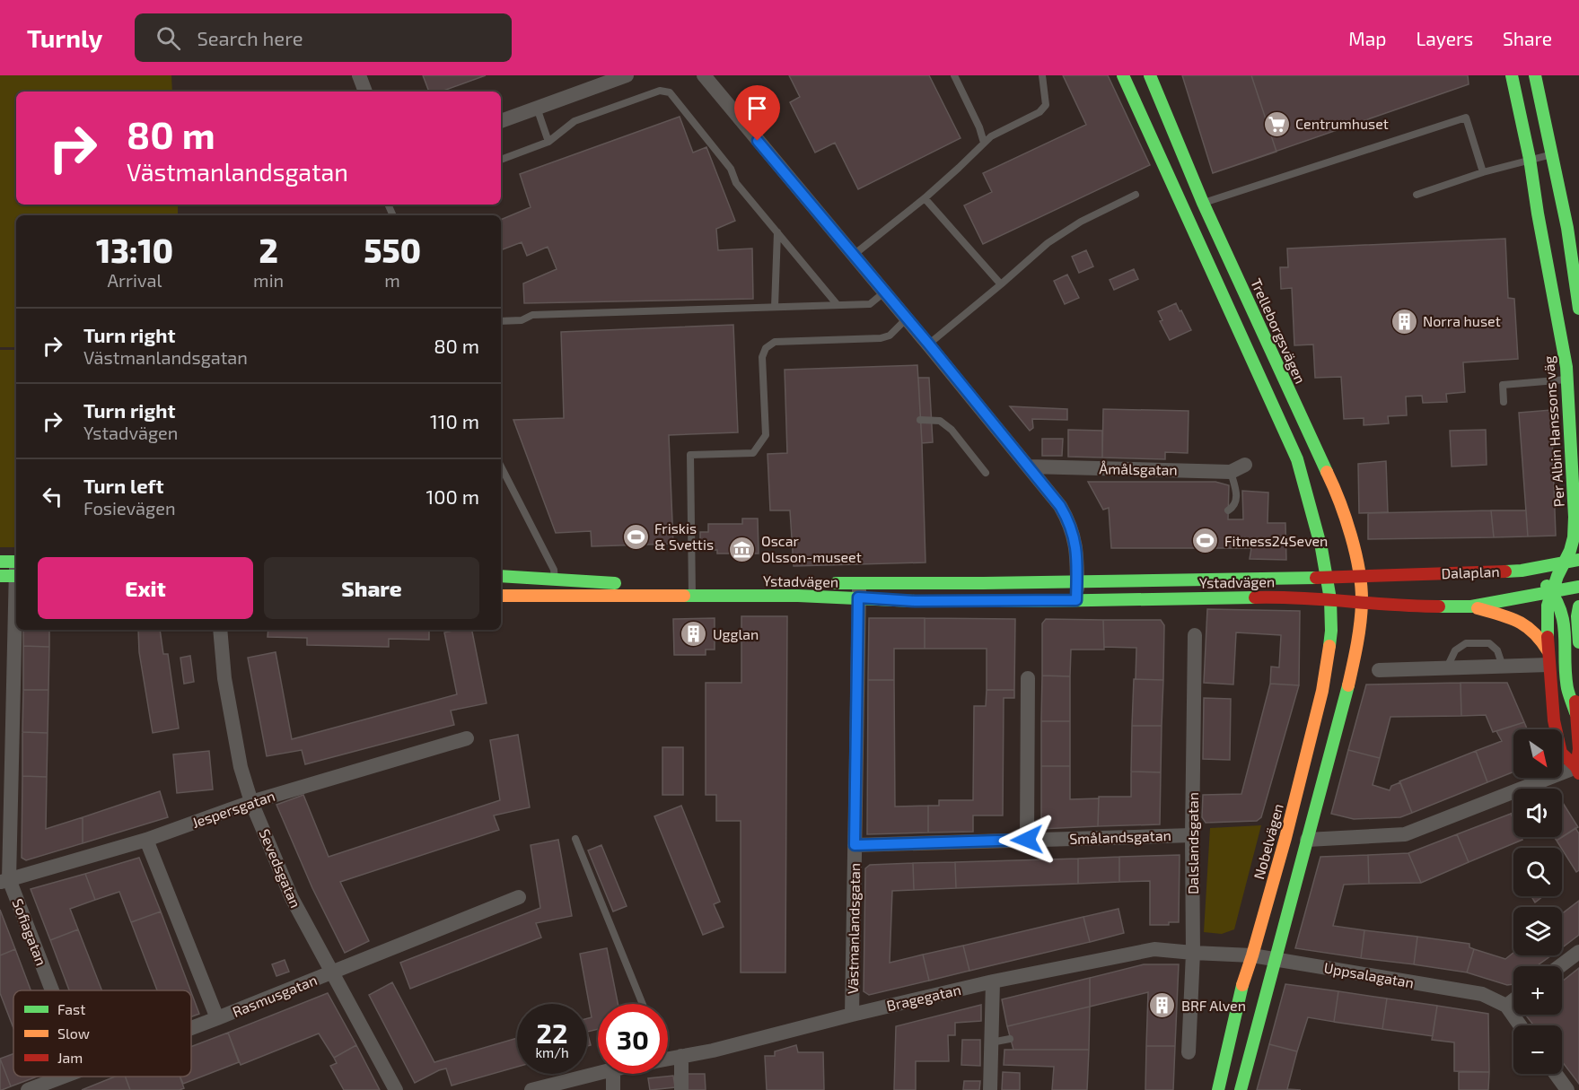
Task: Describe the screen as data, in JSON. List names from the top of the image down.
{
  "streets": {
    "main road": [
      "Trelleborgsvägen",
      "Per Albin Hanssons väg",
      "Dalaplan",
      "Ystadvägen",
      "Nobelvägen"
    ],
    "street": [
      "Åmålsgatan",
      "Jespersgatan",
      "Smålandsgatan",
      "Dalslandsgatan",
      "Sevedsgatan",
      "Västmanlandsgatan",
      "Sofiagatan",
      "Uppsalagatan",
      "Rasmusgatan",
      "Bragegatan"
    ]
  },
  "crossings": [
    ["Trelleborgsvägen", "Dalaplan"],
    ["Trelleborgsvägen", "Ystadvägen"],
    ["Per Albin Hanssons väg", "Dalaplan"],
    ["Dalaplan", "Ystadvägen"],
    ["Ystadvägen", "Nobelvägen"],
    ["Ystadvägen", "Västmanlandsgatan"],
    ["Jespersgatan", "Sevedsgatan"],
    ["Jespersgatan", "Sofiagatan"],
    ["Smålandsgatan", "Dalslandsgatan"],
    ["Smålandsgatan", "Västmanlandsgatan"],
    ["Nobelvägen", "Uppsalagatan"],
    ["Dalslandsgatan", "Uppsalagatan"],
    ["Dalslandsgatan", "Bragegatan"],
    ["Sevedsgatan", "Rasmusgatan"],
    ["Västmanlandsgatan", "Bragegatan"],
    ["Uppsalagatan", "Bragegatan"]
  ],
  "places": {
    "supermarket": ["Centrumhuset"],
    "building": ["Norra huset", "Ugglan", "BRF Alven"],
    "sports": ["Friskis & Svettis", "Fitness24Seven"],
    "museum": ["Oscar Olsson-museet"]
  },
  "legend": ["Fast", "Slow", "Jam"],
  "north": "bottom right",
  "page": {
    "header": "Turnly",
    "search": "Search here",
    "nav": ["Map", "Layers", "Share"],
    "turn": ["80 m", "Västmanlandsgatan"],
    "eta": [
      "13:10",
      "Arrival",
      "2",
      "min",
      "550",
      "m"
    ],
    "list": [
      {
        "name": "Turn right",
        "note": "Västmanlandsgatan",
        "value": "80 m"
      },
      {
        "name": "Turn right",
        "note": "Ystadvägen",
        "value": "110 m"
      },
      {
        "name": "Turn left",
        "note": "Fosievägen",
        "value": "100 m"
      }
    ],
    "buttons": ["Exit", "Share"],
    "map_buttons": ["+", "−"],
    "speed": "22 km/h",
    "limit": "30"
  }
}
